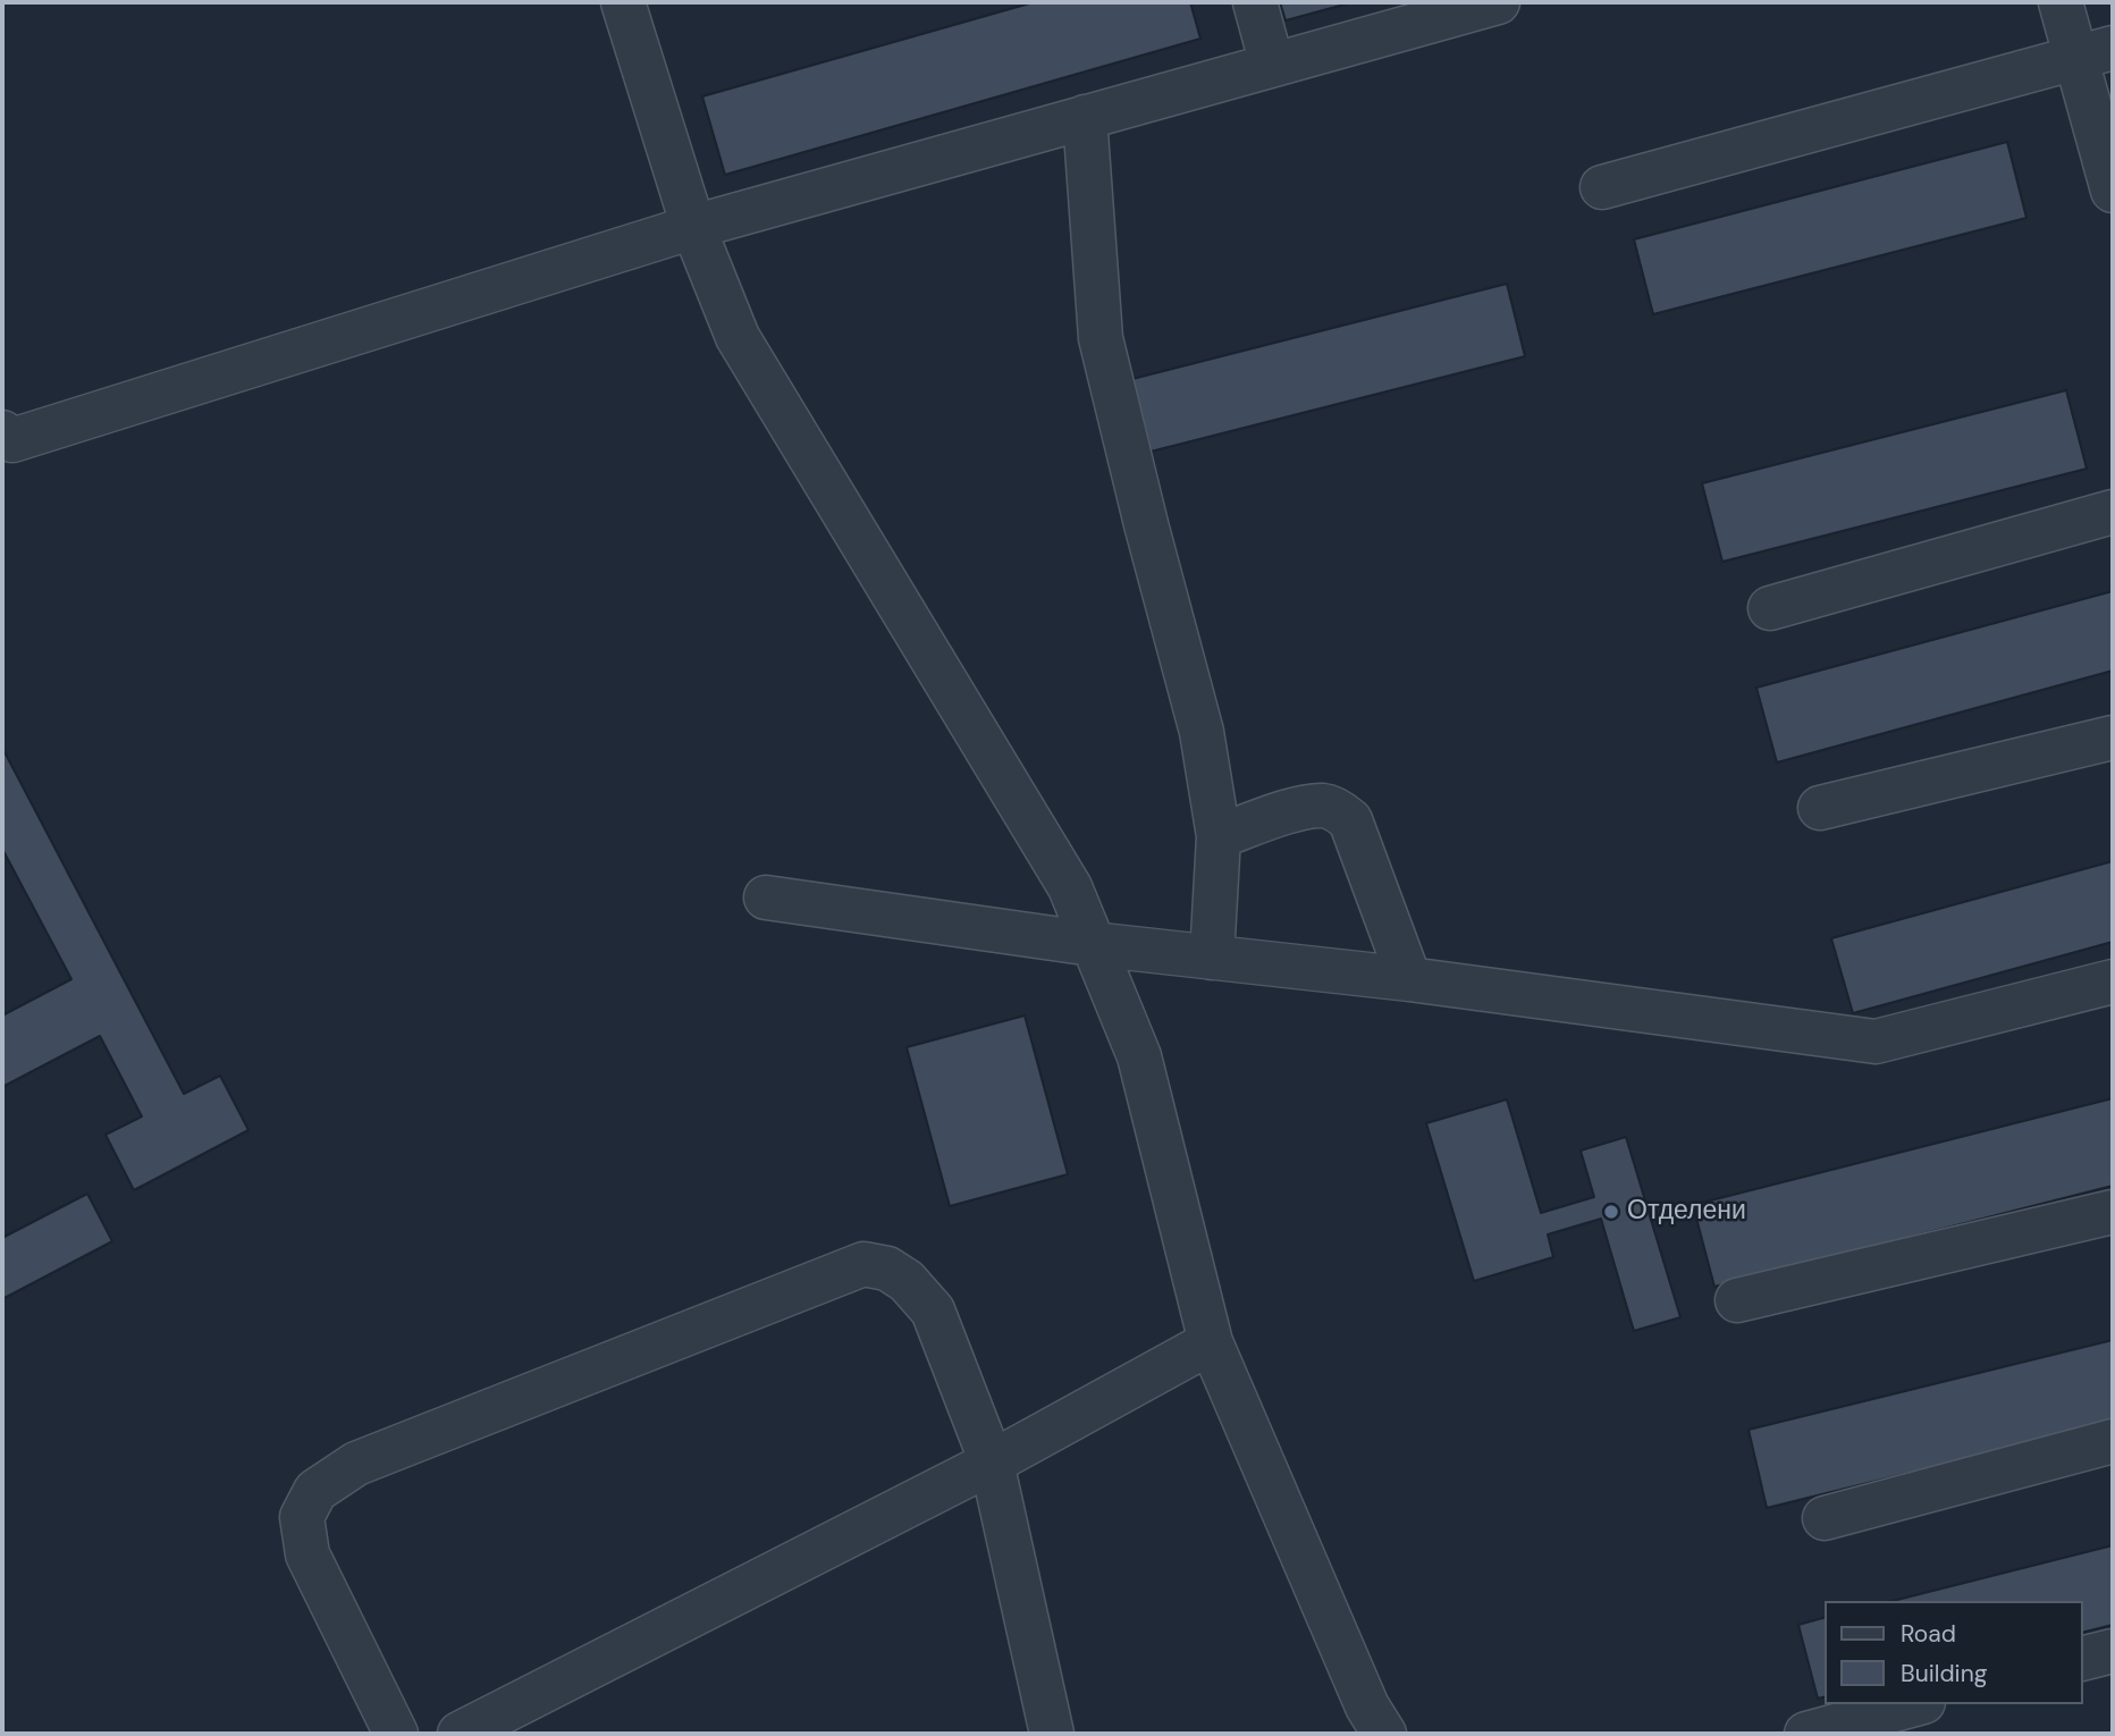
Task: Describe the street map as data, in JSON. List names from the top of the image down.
{
  "places": ["Отделени"],
  "legend": ["Road", "Building"]
}
